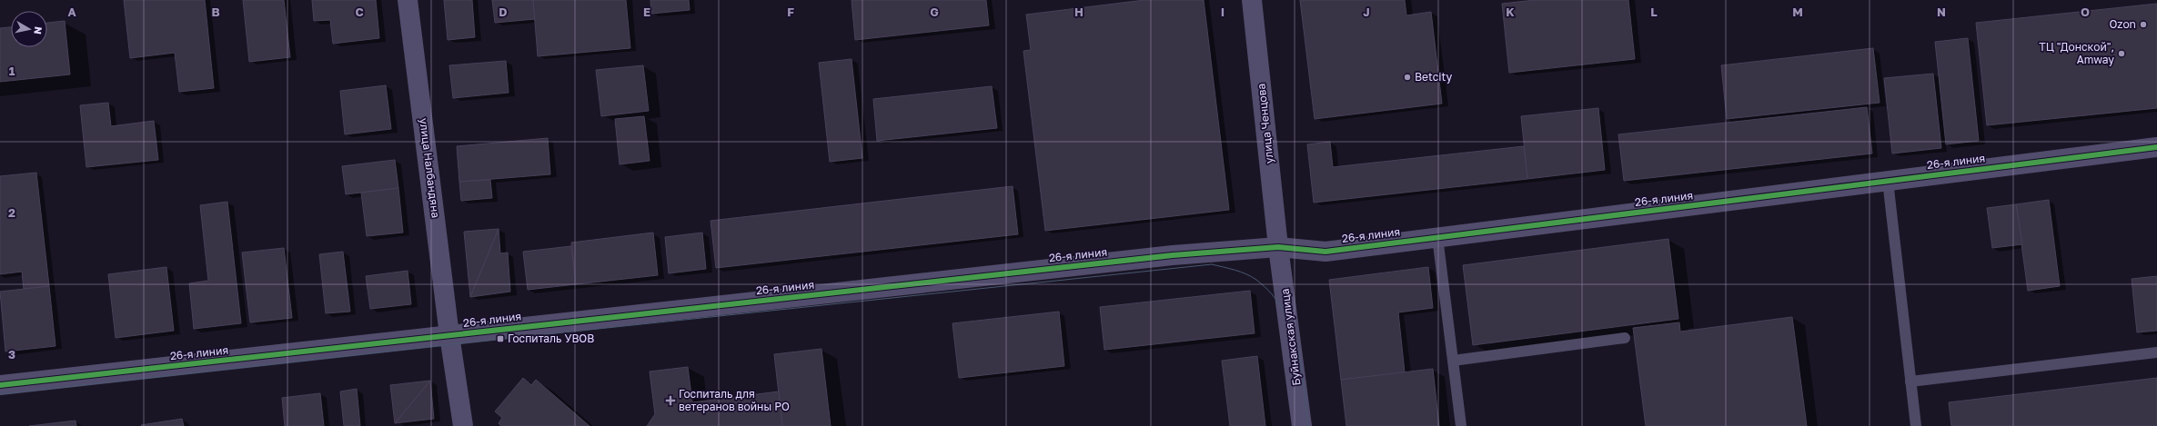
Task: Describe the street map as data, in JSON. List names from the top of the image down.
{
  "streets": {
    "street": [
      "улица Ченцова",
      "26-я линия",
      "улица Налбандяна",
      "Буйнакская улица"
    ]
  },
  "crossings": [
    ["улица Ченцова", "26-я линия"],
    ["улица Ченцова", "Буйнакская улица"],
    ["26-я линия", "улица Налбандяна"],
    ["26-я линия", "Буйнакская улица"]
  ],
  "places": {
    "other": ["Ozon", "ТЦ \"Донской\", Amway", "Betcity"],
    "transit": ["Госпиталь УВОВ"],
    "health": ["Госпиталь для ветеранов войны РО"]
  },
  "north": "right",
  "grid": {
    "columns": [
      "A",
      "B",
      "C",
      "D",
      "E",
      "F",
      "G",
      "H",
      "I",
      "J",
      "K",
      "L",
      "M",
      "N",
      "O"
    ],
    "rows": ["1", "2", "3"]
  }
}
